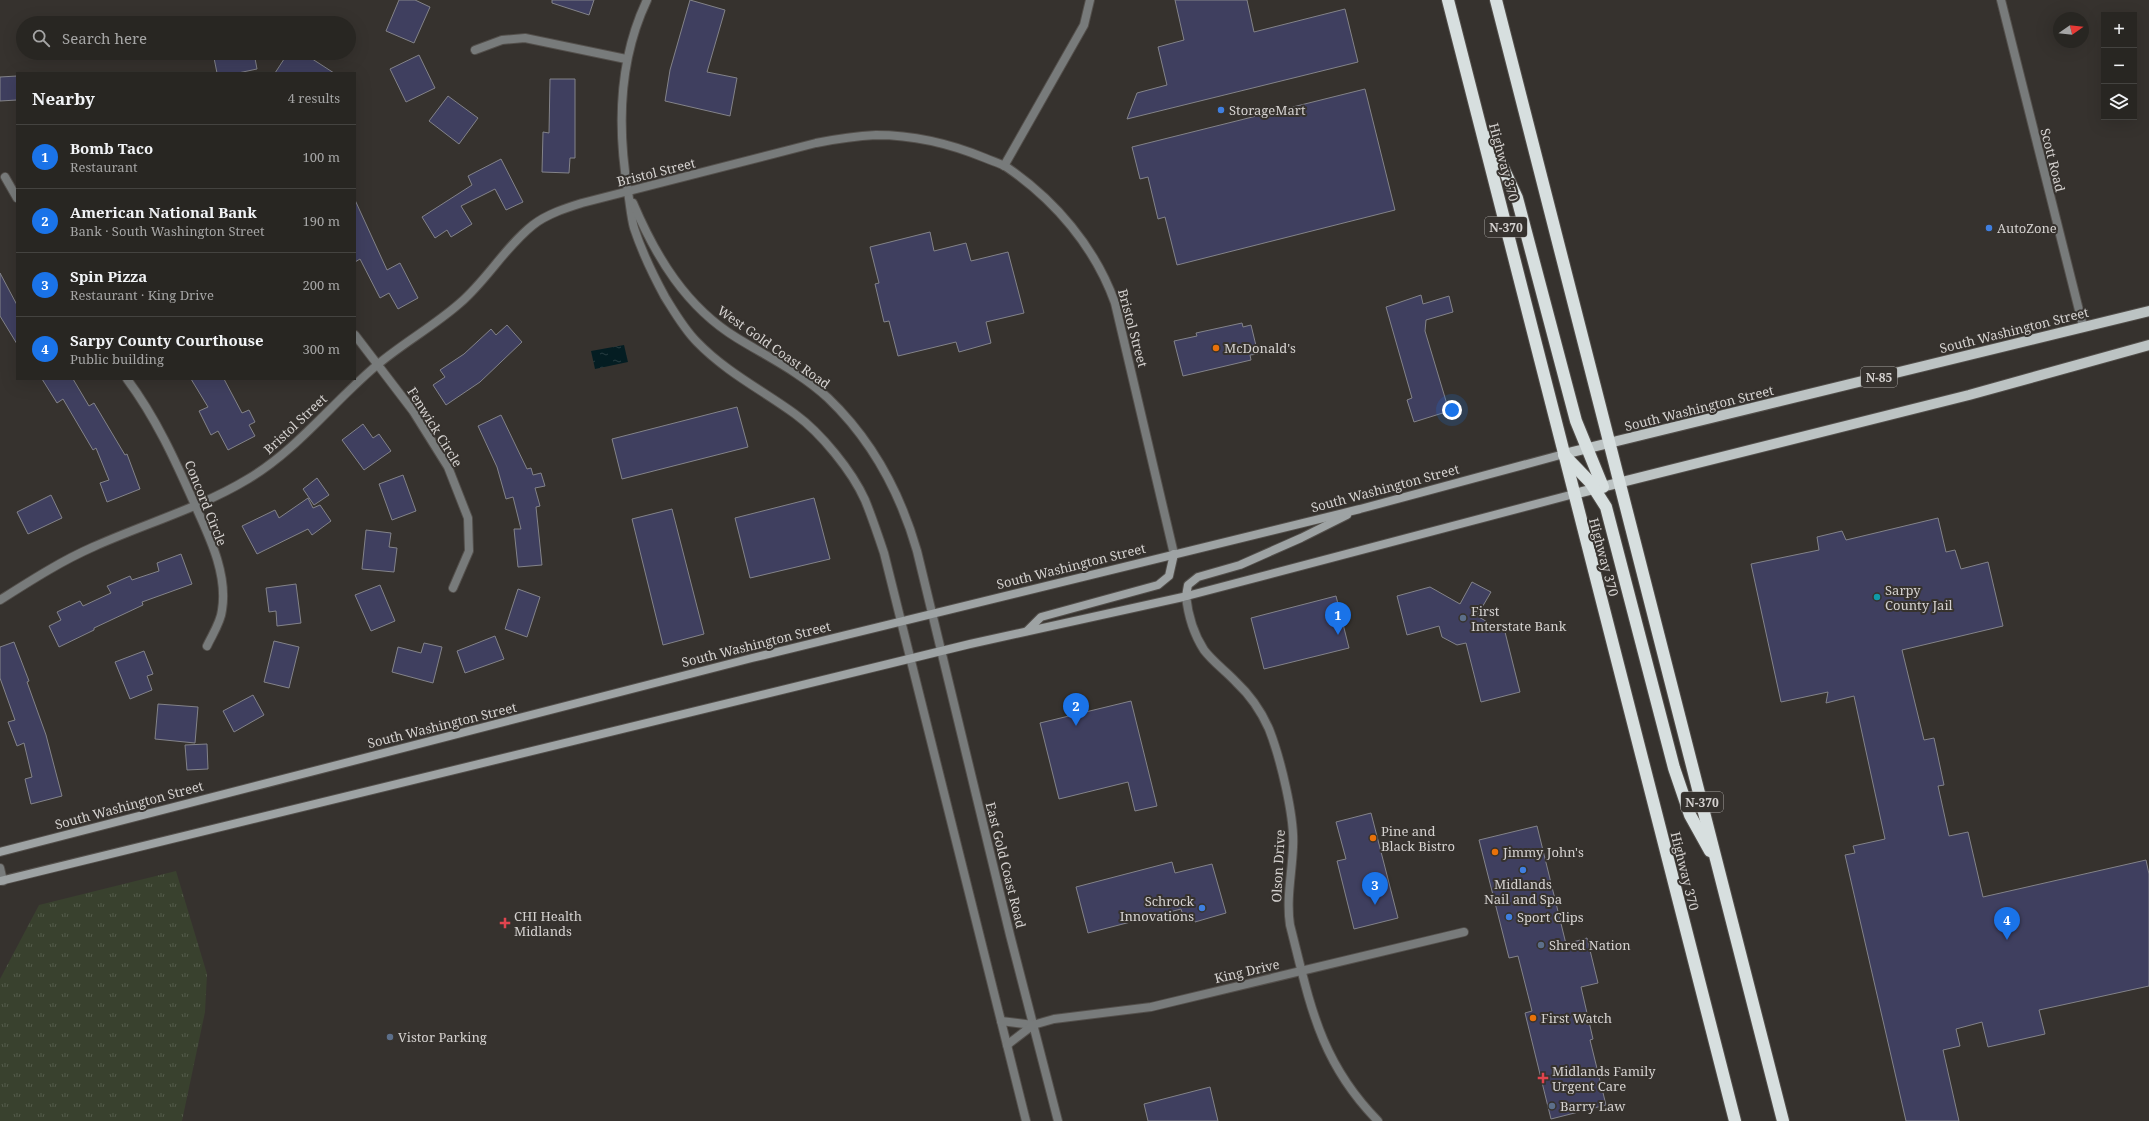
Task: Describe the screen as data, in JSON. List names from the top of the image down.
{
  "streets": {
    "highway": ["Highway 370", "N-370"],
    "main road": ["South Washington Street", "N-85"],
    "street": [
      "Scott Road",
      "Bristol Street",
      "West Gold Coast Road",
      "Fenwick Circle",
      "Concord Circle",
      "East Gold Coast Road",
      "Olson Drive",
      "King Drive"
    ]
  },
  "crossings": [
    ["Scott Road", "South Washington Street"],
    ["Highway 370", "South Washington Street"],
    ["Bristol Street", "South Washington Street"],
    ["Bristol Street", "West Gold Coast Road"],
    ["Bristol Street", "Fenwick Circle"],
    ["Bristol Street", "Concord Circle"],
    ["N-370", "South Washington Street"],
    ["South Washington Street", "West Gold Coast Road"],
    ["South Washington Street", "East Gold Coast Road"],
    ["West Gold Coast Road", "East Gold Coast Road"],
    ["East Gold Coast Road", "King Drive"],
    ["Olson Drive", "King Drive"]
  ],
  "places": {
    "other": [
      "StorageMart",
      "AutoZone",
      "McDonald's",
      "Sarpy County Jail",
      "First Interstate Bank",
      "Pine and Black Bistro",
      "Jimmy John's",
      "Midlands Nail and Spa",
      "Schrock Innovations",
      "Sport Clips",
      "Shred Nation",
      "First Watch",
      "Vistor Parking",
      "Barry Law"
    ],
    "health": ["CHI Health Midlands", "Midlands Family Urgent Care"]
  },
  "north": "right",
  "page": {
    "map_buttons": ["+", "−"],
    "search": "Search here",
    "heading": ["Nearby", "4 results"],
    "list": [
      {
        "mark": "1",
        "name": "Bomb Taco",
        "note": "Restaurant",
        "value": "100 m"
      },
      {
        "mark": "2",
        "name": "American National Bank",
        "note": "Bank · South Washington Street",
        "value": "190 m"
      },
      {
        "mark": "3",
        "name": "Spin Pizza",
        "note": "Restaurant · King Drive",
        "value": "200 m"
      },
      {
        "mark": "4",
        "name": "Sarpy County Courthouse",
        "note": "Public building",
        "value": "300 m"
      }
    ],
    "pins": [
      "1",
      "2",
      "3",
      "4"
    ]
  }
}
